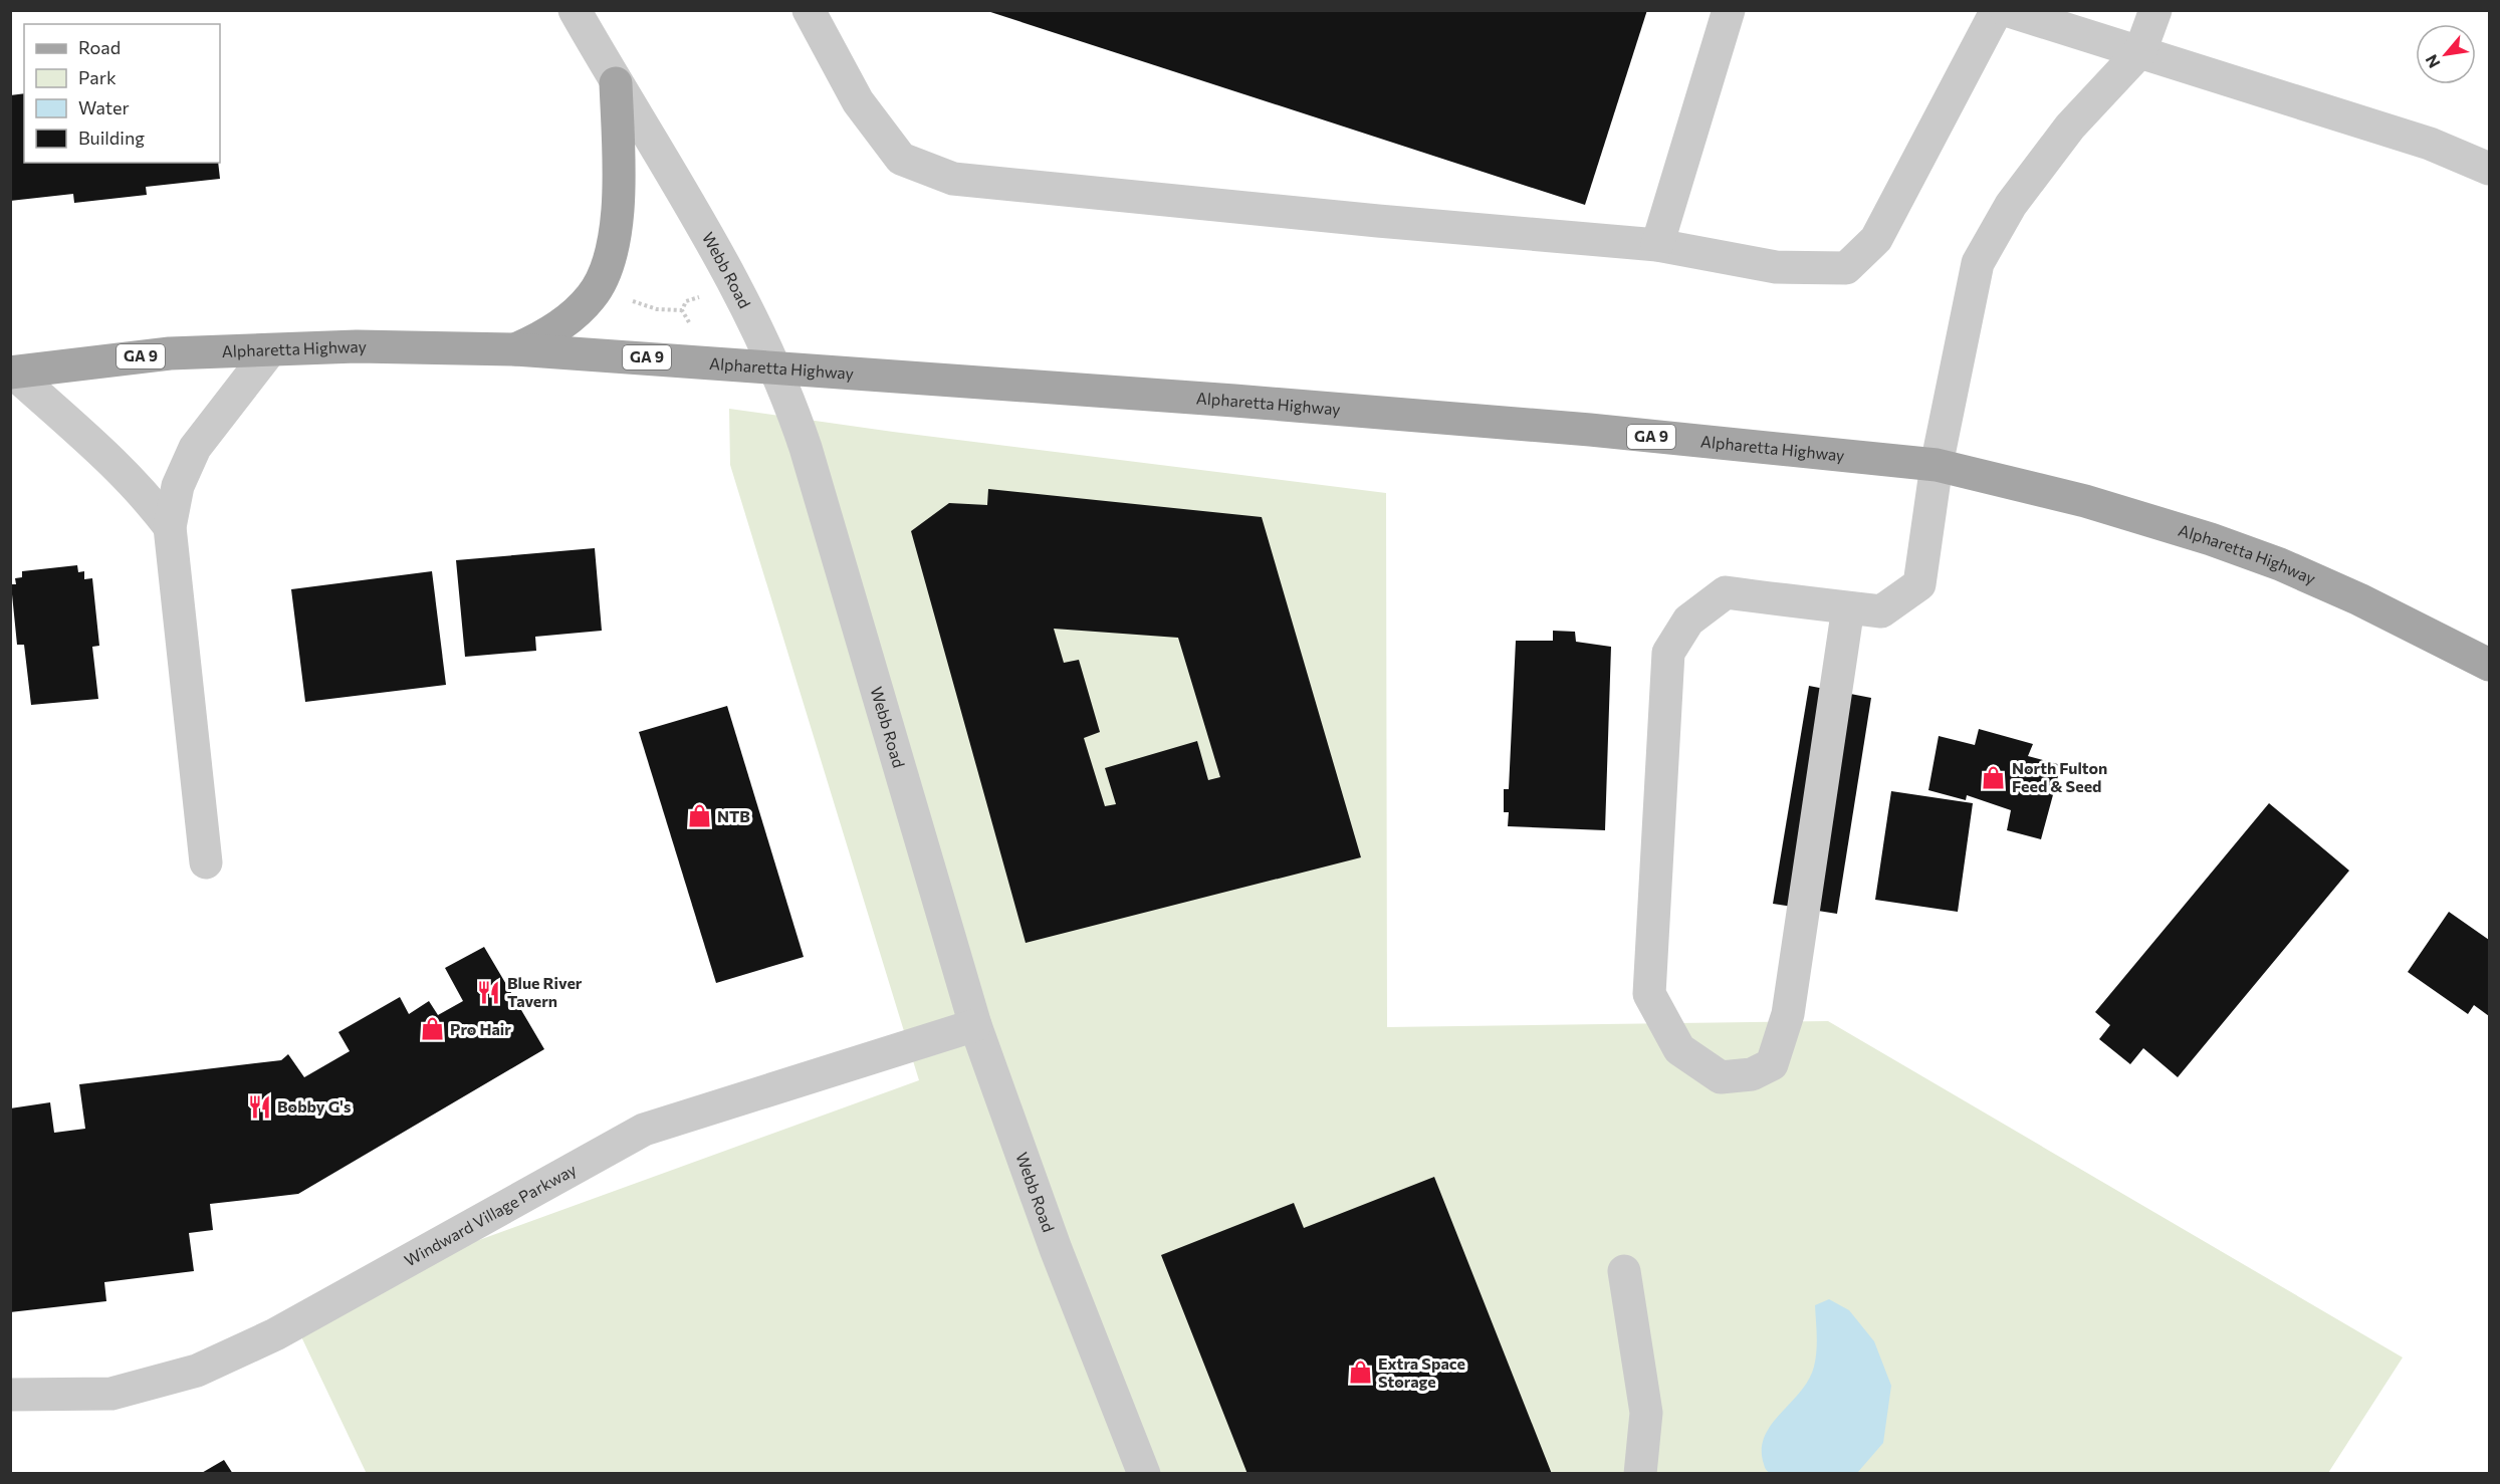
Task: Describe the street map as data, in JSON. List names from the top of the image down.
{
  "streets": {
    "main road": ["Alpharetta Highway", "GA 9"],
    "street": ["Webb Road", "Windward Village Parkway"]
  },
  "crossings": [
    ["Webb Road", "Alpharetta Highway"],
    ["Webb Road", "Windward Village Parkway"]
  ],
  "places": {
    "shop": [
      "North Fulton Feed & Seed",
      "NTB",
      "Pro Hair",
      "Extra Space Storage"
    ],
    "restaurant": ["Blue River Tavern", "Bobby G's"]
  },
  "legend": [
    "Road",
    "Park",
    "Water",
    "Building"
  ],
  "north": "bottom left"
}
